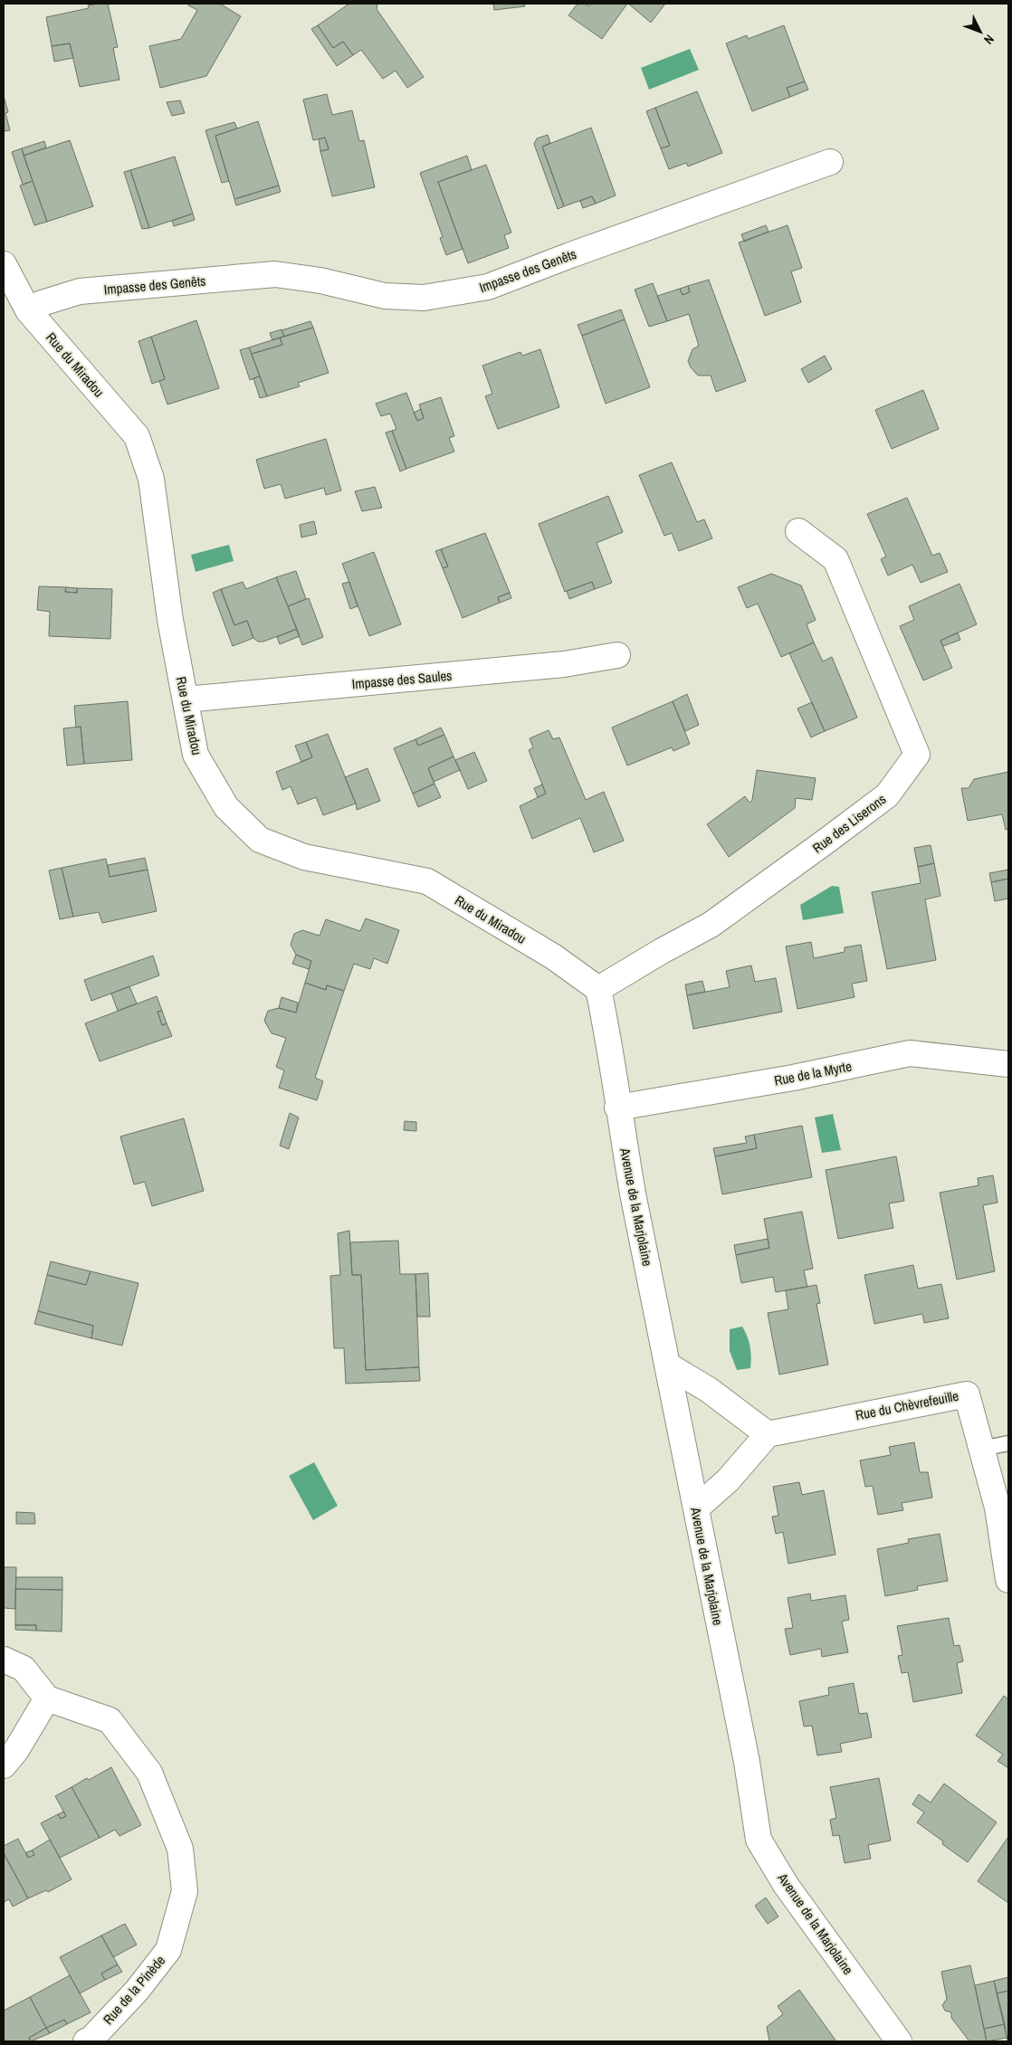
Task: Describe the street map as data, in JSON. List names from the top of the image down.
{
  "streets": {
    "street": [
      "Impasse des Genêts",
      "Rue du Miradou",
      "Impasse des Saules",
      "Rue des Liserons",
      "Rue de la Myrte",
      "Avenue de la Marjolaine",
      "Rue du Chèvrefeuille",
      "Rue de la Pinède"
    ]
  },
  "crossings": [
    ["Impasse des Genêts", "Rue du Miradou"],
    ["Rue du Miradou", "Impasse des Saules"],
    ["Rue du Miradou", "Rue des Liserons"],
    ["Rue du Miradou", "Avenue de la Marjolaine"],
    ["Rue des Liserons", "Avenue de la Marjolaine"],
    ["Rue de la Myrte", "Avenue de la Marjolaine"]
  ],
  "north": "bottom right"
}
